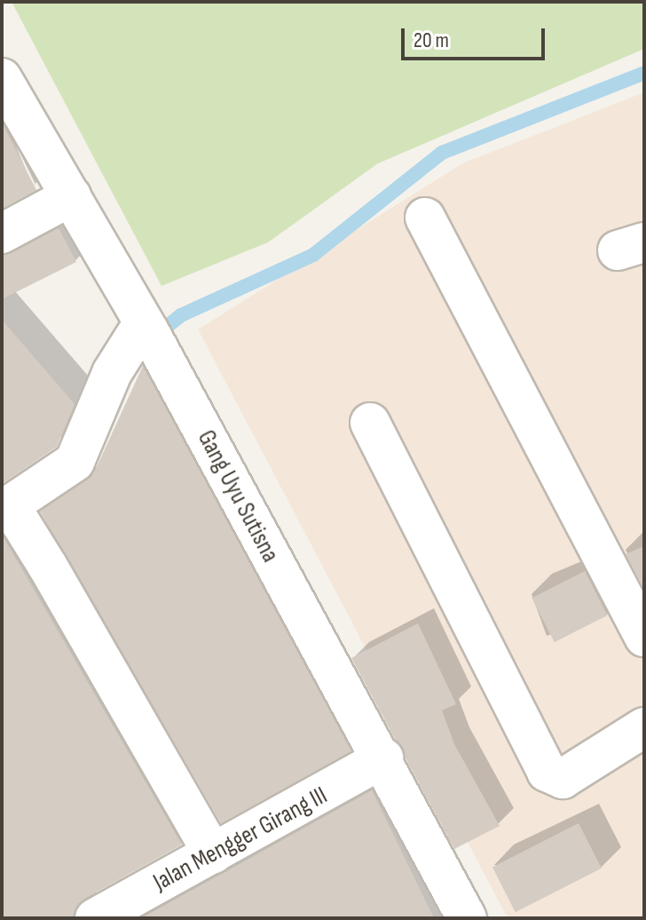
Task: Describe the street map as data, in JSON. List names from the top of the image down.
{
  "streets": {
    "street": ["Gang Uyu Sutisna", "Jalan Mengger Girang III"]
  },
  "crossings": [
    ["Gang Uyu Sutisna", "Jalan Mengger Girang III"]
  ],
  "scale_bar": "20 m"
}
